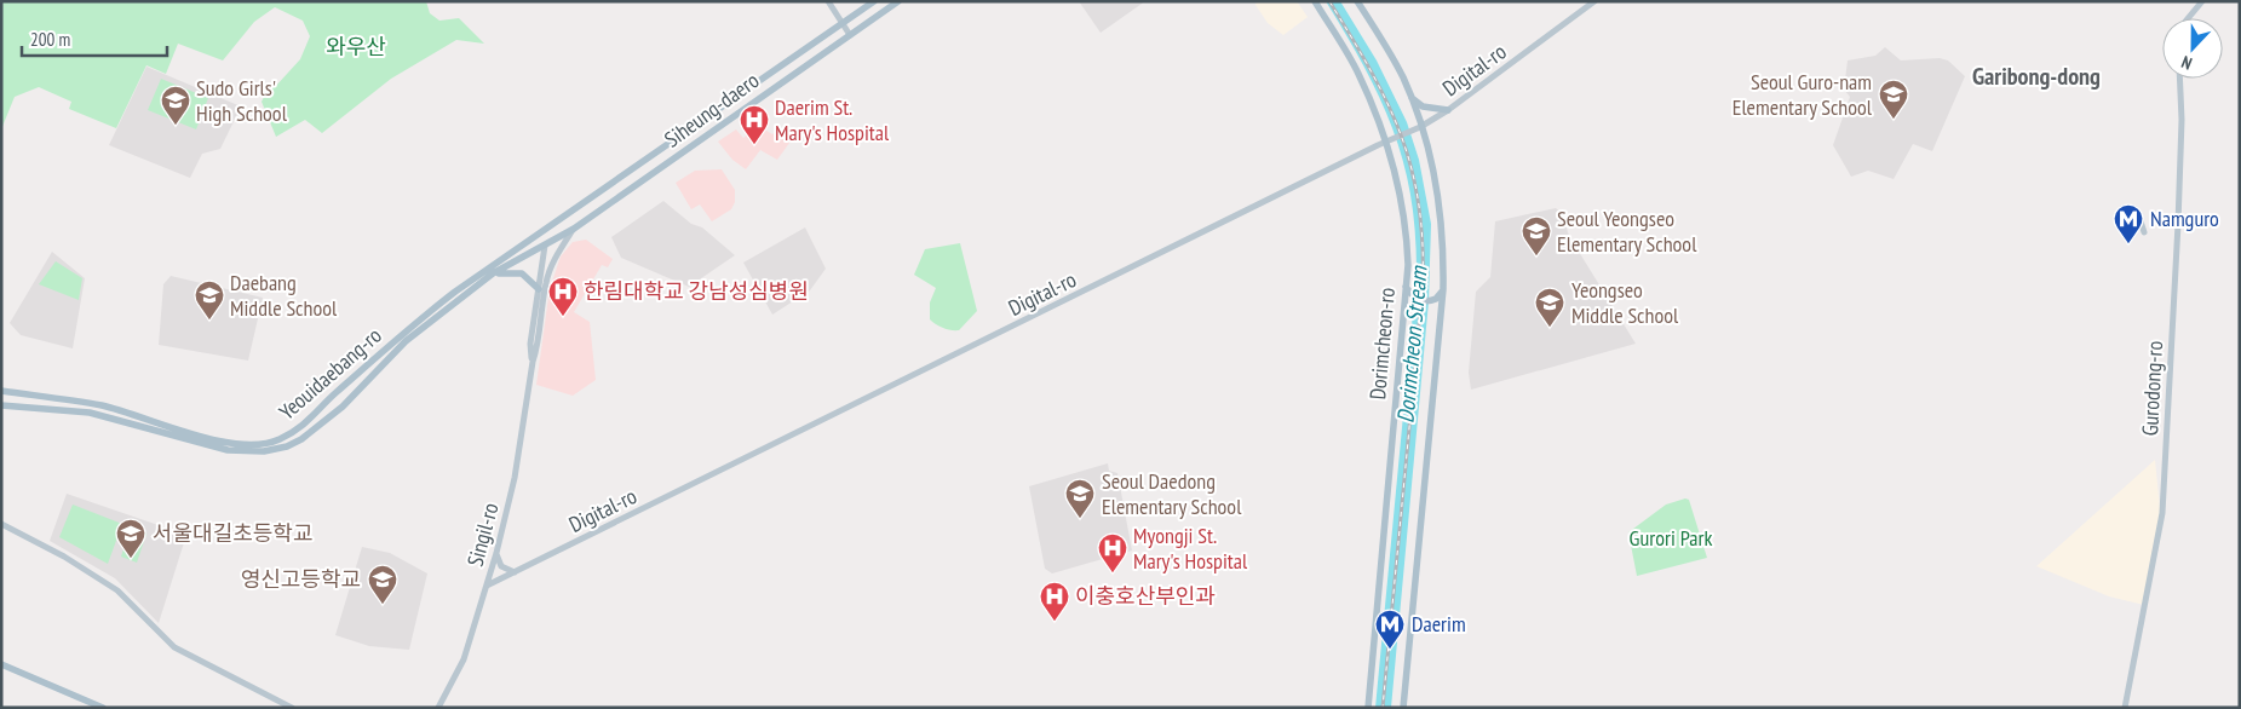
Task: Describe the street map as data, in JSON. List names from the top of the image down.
{
  "streets": {
    "main road": [
      "Digital-ro",
      "Siheung-daero",
      "Dorimcheon-ro",
      "Yeouidaebang-ro",
      "Gurodong-ro",
      "Singil-ro"
    ]
  },
  "crossings": [
    ["Digital-ro", "Dorimcheon-ro"],
    ["Digital-ro", "Singil-ro"],
    ["Siheung-daero", "Yeouidaebang-ro"],
    ["Siheung-daero", "Singil-ro"],
    ["Yeouidaebang-ro", "Singil-ro"]
  ],
  "districts": ["Garibong-dong"],
  "water": ["Dorimcheon Stream"],
  "parks": ["와우산", "Gurori Park"],
  "places": {
    "school or university": [
      "Seoul Guro-nam Elementary School",
      "Sudo Girls' High School",
      "Seoul Yeongseo Elementary School",
      "Daebang Middle School",
      "Yeongseo Middle School",
      "Seoul Daedong Elementary School",
      "서울대길초등학교",
      "영신고등학교"
    ],
    "hospital": [
      "Daerim St. Mary's Hospital",
      "한림대학교 강남성심병원",
      "Myongji St. Mary's Hospital",
      "이충호산부인과"
    ],
    "metro station": ["Namguro", "Daerim"]
  },
  "scale_bar": "200 m",
  "north": "bottom"
}
